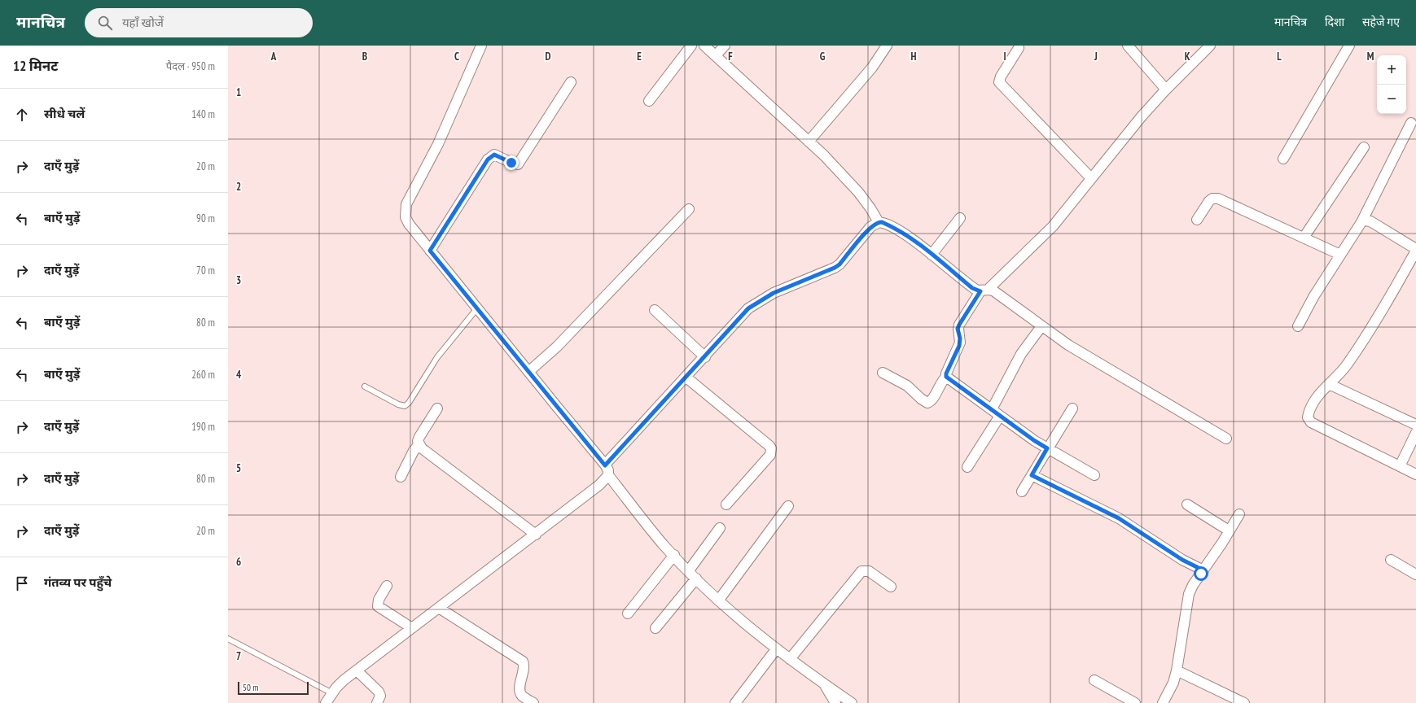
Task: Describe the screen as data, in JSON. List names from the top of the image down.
{
  "scale_bar": "50 m",
  "page": {
    "header": "मानचित्र",
    "search": "यहाँ खोजें",
    "nav": ["मानचित्र", "दिशा", "सहेजे गए"],
    "heading": ["12 मिनट", "पैदल · 950 m"],
    "map_buttons": ["+", "−"],
    "list": [
      ["सीधे चलें", "140 m"],
      ["दाएँ मुड़ें", "20 m"],
      ["बाएँ मुड़ें", "90 m"],
      ["दाएँ मुड़ें", "70 m"],
      ["बाएँ मुड़ें", "80 m"],
      ["बाएँ मुड़ें", "260 m"],
      ["दाएँ मुड़ें", "190 m"],
      ["दाएँ मुड़ें", "80 m"],
      ["दाएँ मुड़ें", "20 m"],
      "गंतव्य पर पहुँचे"
    ],
    "scale": "50 m"
  },
  "grid": {
    "columns": [
      "A",
      "B",
      "C",
      "D",
      "E",
      "F",
      "G",
      "H",
      "I",
      "J",
      "K",
      "L",
      "M"
    ],
    "rows": [
      "1",
      "2",
      "3",
      "4",
      "5",
      "6",
      "7"
    ]
  }
}
